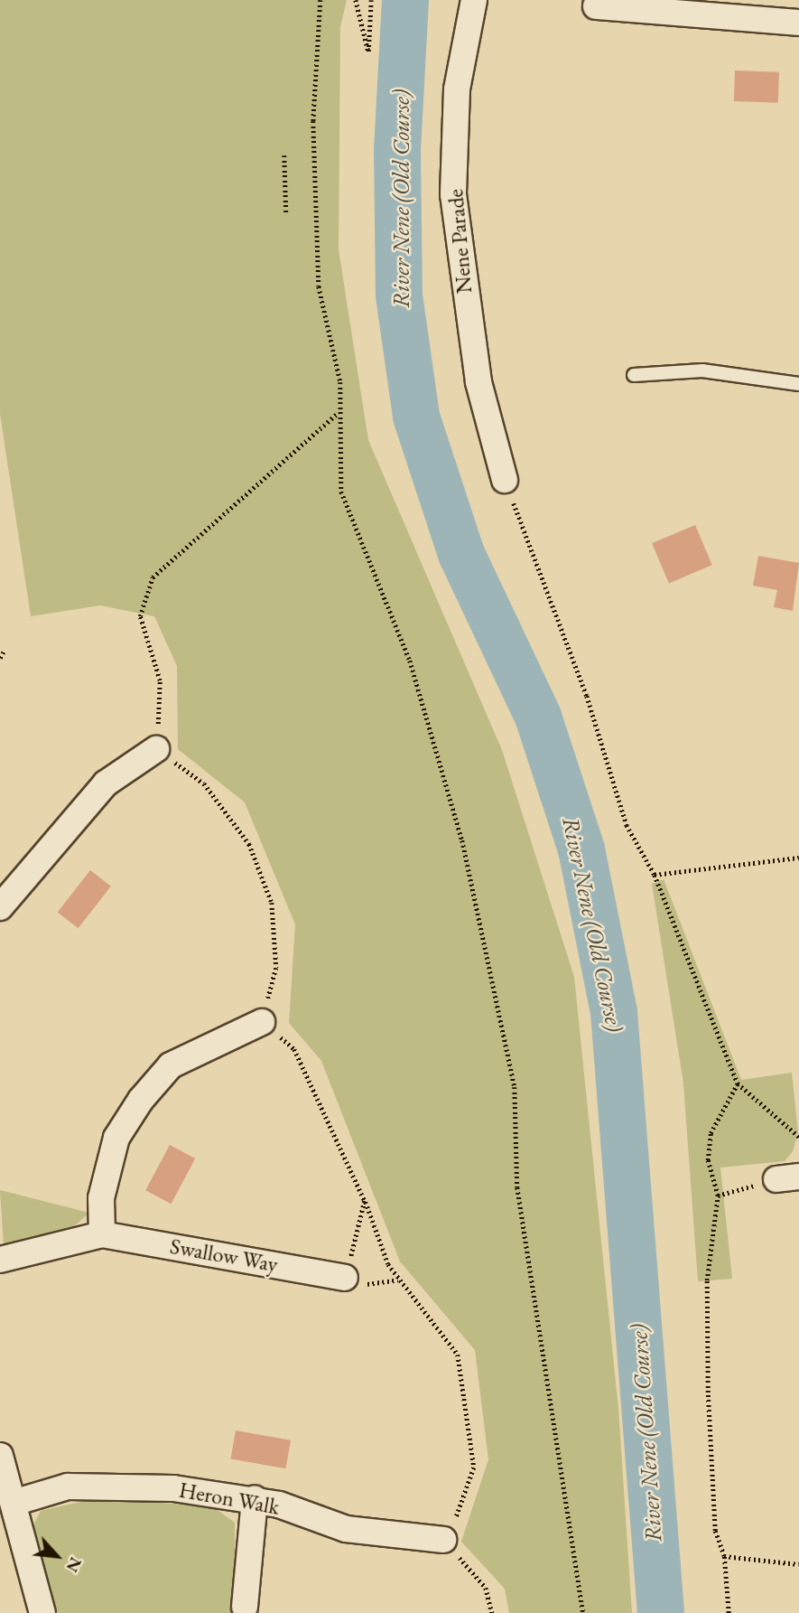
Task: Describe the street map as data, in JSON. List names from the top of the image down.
{
  "streets": {
    "street": ["Nene Parade", "Swallow Way", "Heron Walk"]
  },
  "water": ["River Nene (Old Course)"],
  "north": "bottom right"
}
